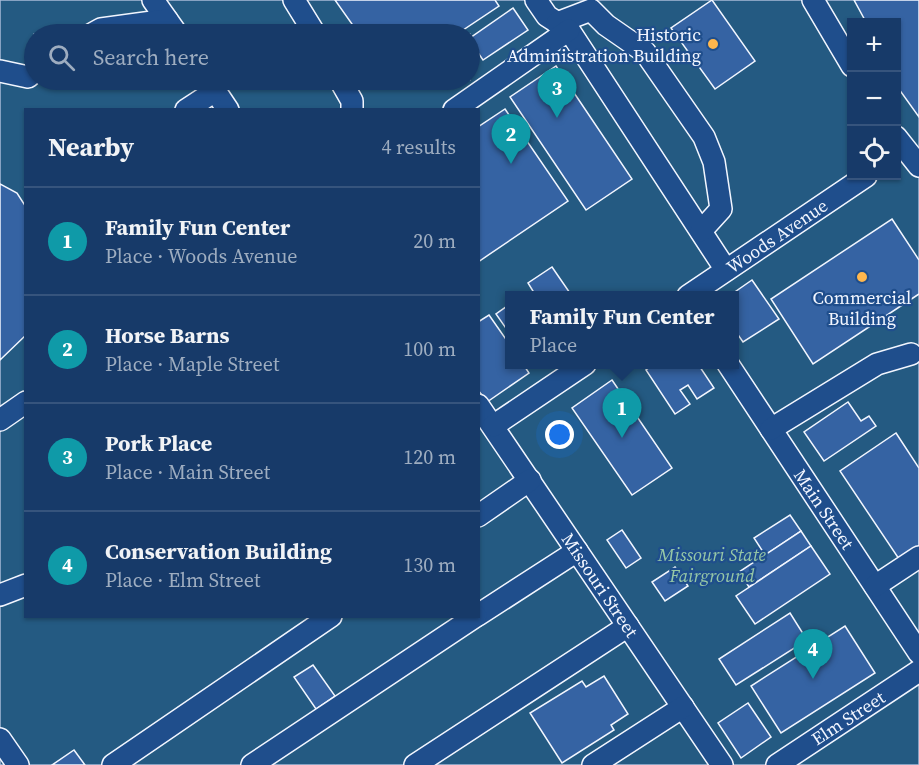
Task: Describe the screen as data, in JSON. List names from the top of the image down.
{
  "streets": {
    "street": [
      "Woods Avenue",
      "Main Street",
      "Missouri Street",
      "Elm Street"
    ]
  },
  "parks": ["Missouri State Fairground"],
  "places": ["Historic Administration Building", "Commercial Building"],
  "page": {
    "map_buttons": ["+", "−"],
    "search": "Search here",
    "pins": [
      "3",
      "2",
      "1",
      "4"
    ],
    "heading": ["Nearby", "4 results"],
    "list": [
      {
        "mark": "1",
        "name": "Family Fun Center",
        "note": "Place · Woods Avenue",
        "value": "20 m"
      },
      {
        "mark": "2",
        "name": "Horse Barns",
        "note": "Place · Maple Street",
        "value": "100 m"
      },
      {
        "mark": "3",
        "name": "Pork Place",
        "note": "Place · Main Street",
        "value": "120 m"
      },
      {
        "mark": "4",
        "name": "Conservation Building",
        "note": "Place · Elm Street",
        "value": "130 m"
      }
    ],
    "popup": ["Family Fun Center", "Place"]
  }
}
